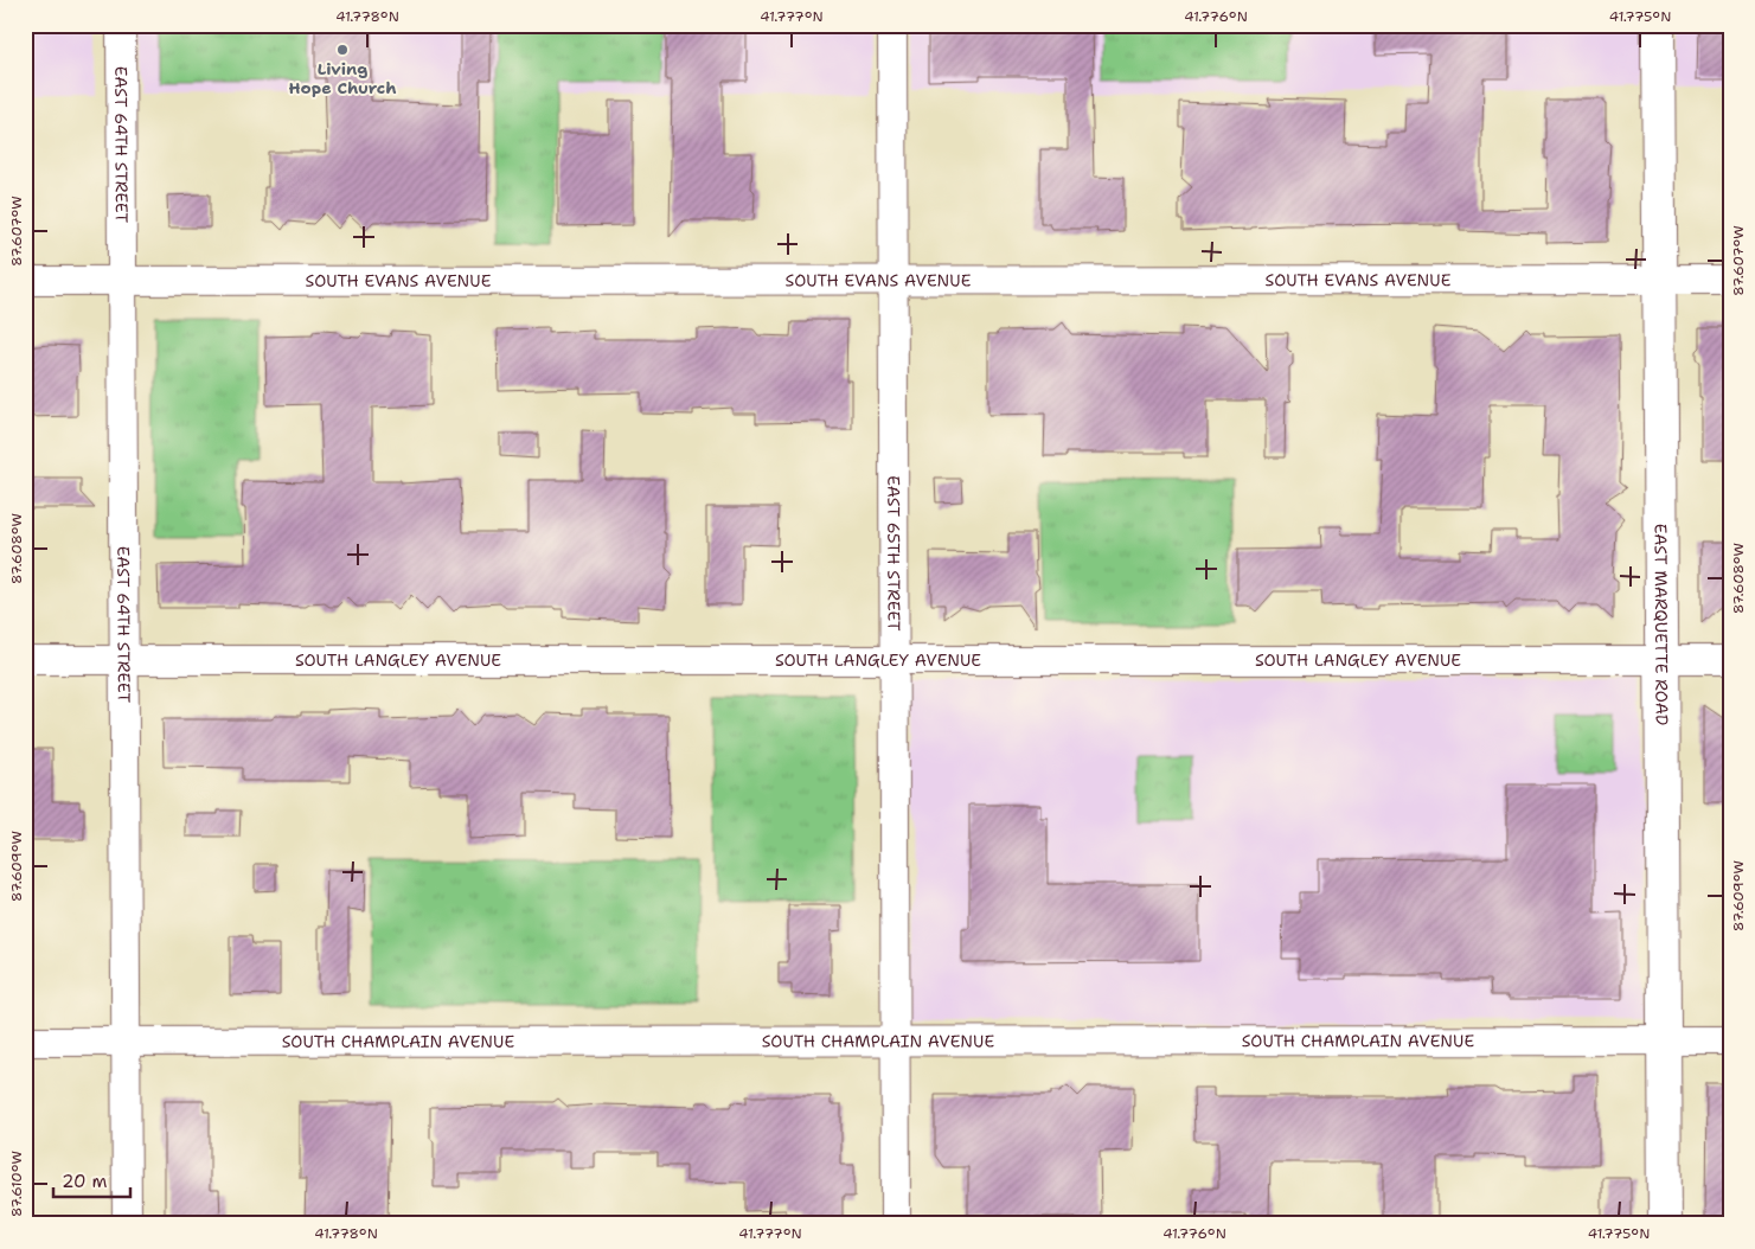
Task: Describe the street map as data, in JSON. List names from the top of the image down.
{
  "streets": {
    "street": [
      "EAST 64TH STREET",
      "SOUTH EVANS AVENUE",
      "EAST 65TH STREET",
      "EAST MARQUETTE ROAD",
      "SOUTH LANGLEY AVENUE",
      "SOUTH CHAMPLAIN AVENUE"
    ]
  },
  "crossings": [
    ["EAST 64TH STREET", "SOUTH EVANS AVENUE"],
    ["EAST 64TH STREET", "SOUTH LANGLEY AVENUE"],
    ["EAST 64TH STREET", "SOUTH CHAMPLAIN AVENUE"],
    ["SOUTH EVANS AVENUE", "EAST 65TH STREET"],
    ["SOUTH EVANS AVENUE", "EAST MARQUETTE ROAD"],
    ["EAST 65TH STREET", "SOUTH LANGLEY AVENUE"],
    ["EAST 65TH STREET", "SOUTH CHAMPLAIN AVENUE"],
    ["EAST MARQUETTE ROAD", "SOUTH LANGLEY AVENUE"],
    ["EAST MARQUETTE ROAD", "SOUTH CHAMPLAIN AVENUE"]
  ],
  "places": ["Living Hope Church"],
  "scale_bar": "20 m",
  "coordinates": [
    "41.778°N",
    "41.777°N",
    "41.776°N",
    "41.775°N",
    "87.607°W",
    "87.608°W",
    "87.609°W",
    "87.610°W"
  ]
}
